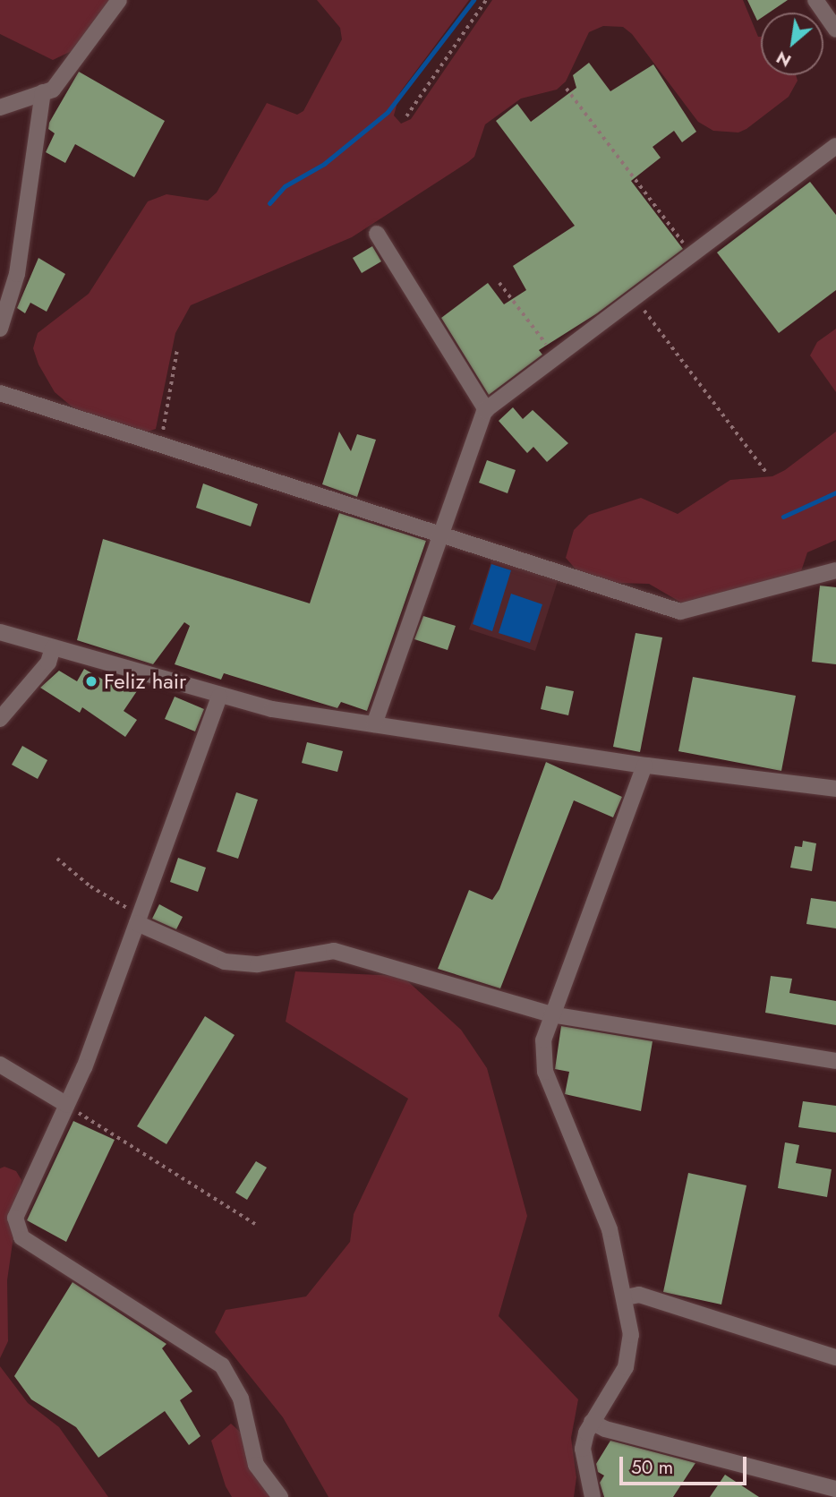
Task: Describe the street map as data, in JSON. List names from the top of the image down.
{
  "places": ["Feliz hair"],
  "scale_bar": "50 m",
  "north": "bottom left"
}
